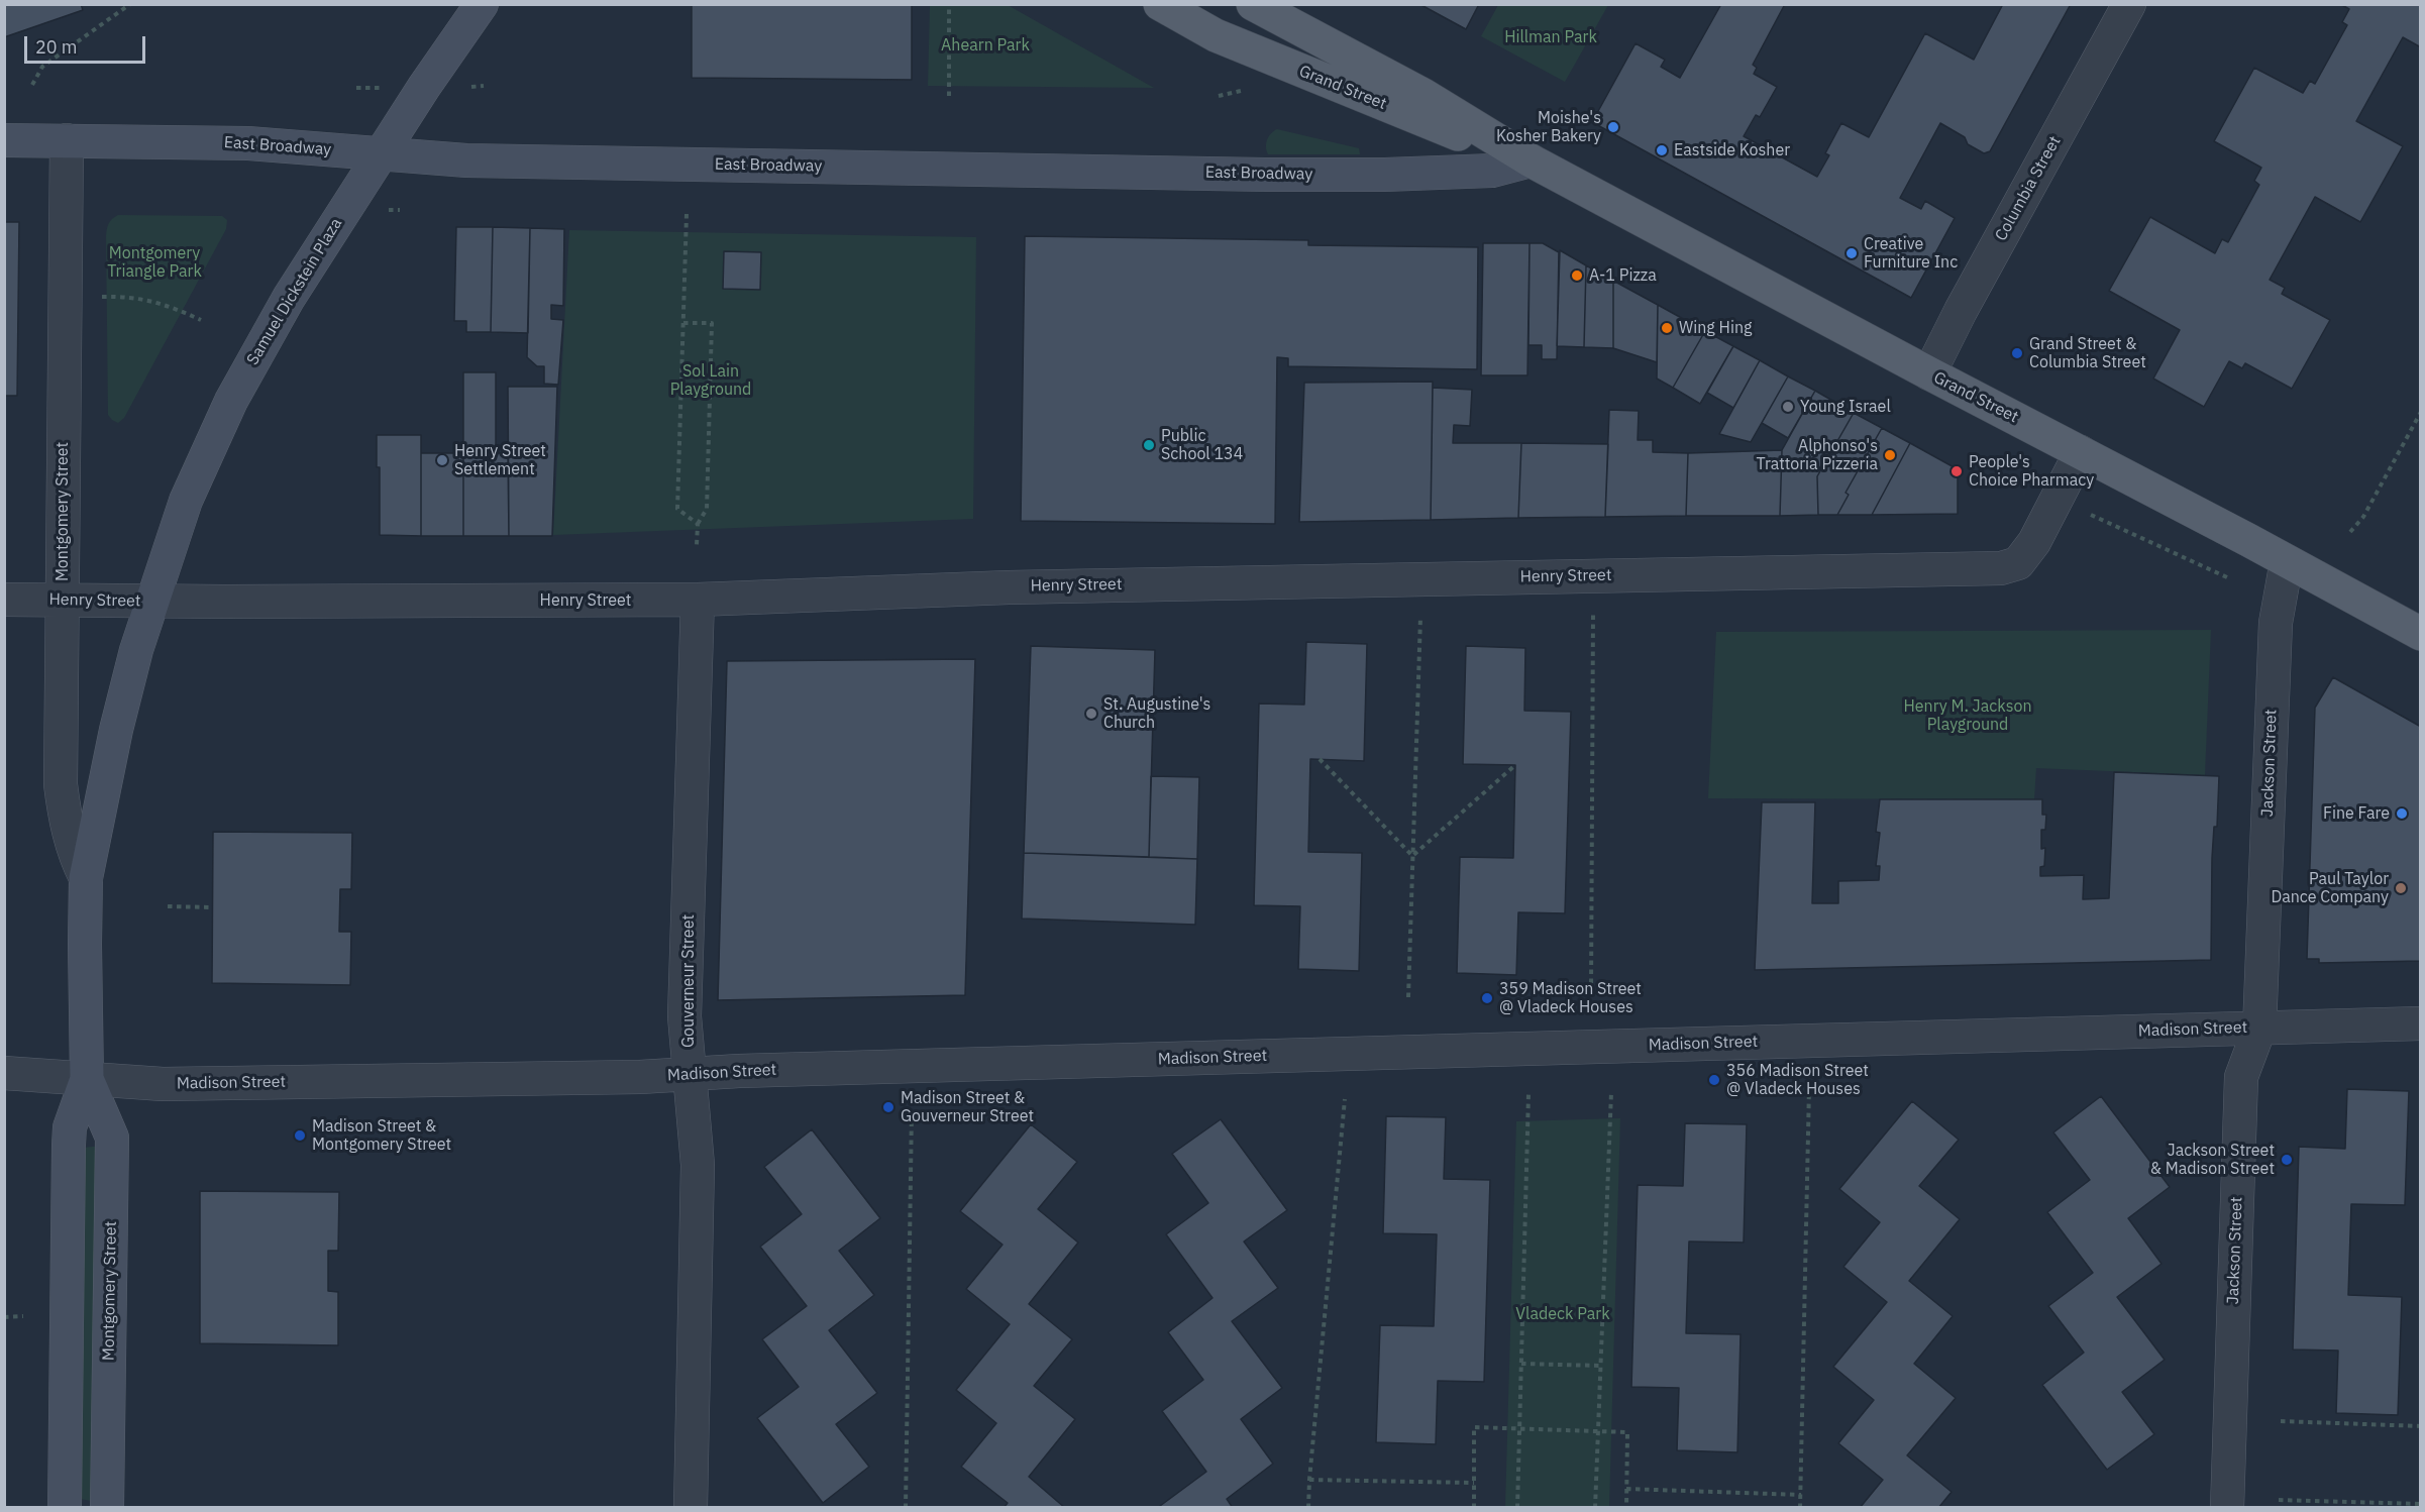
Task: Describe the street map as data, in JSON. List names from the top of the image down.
{
  "streets": {
    "main road": [
      "Grand Street",
      "East Broadway",
      "Samuel Dickstein Plaza",
      "Montgomery Street"
    ],
    "street": [
      "Columbia Street",
      "Henry Street",
      "Jackson Street",
      "Gouverneur Street",
      "Madison Street"
    ]
  },
  "crossings": [
    ["Grand Street", "East Broadway"],
    ["Grand Street", "Columbia Street"],
    ["Grand Street", "Henry Street"],
    ["Grand Street", "Jackson Street"],
    ["East Broadway", "Samuel Dickstein Plaza"],
    ["East Broadway", "Montgomery Street"],
    ["Samuel Dickstein Plaza", "Montgomery Street"],
    ["Samuel Dickstein Plaza", "Henry Street"],
    ["Montgomery Street", "Henry Street"],
    ["Montgomery Street", "Madison Street"],
    ["Henry Street", "Gouverneur Street"],
    ["Jackson Street", "Madison Street"],
    ["Gouverneur Street", "Madison Street"]
  ],
  "parks": [
    "Hillman Park",
    "Ahearn Park",
    "Montgomery Triangle Park",
    "Sol Lain Playground",
    "Henry M. Jackson Playground",
    "Vladeck Park"
  ],
  "places": [
    "Moishe's Kosher Bakery",
    "Eastside Kosher",
    "Creative Furniture Inc",
    "A-1 Pizza",
    "Wing Hing",
    "Grand Street & Columbia Street",
    "Young Israel",
    "Public School 134",
    "Alphonso's Trattoria Pizzeria",
    "Henry Street Settlement",
    "People's Choice Pharmacy",
    "St. Augustine's Church",
    "Fine Fare",
    "Paul Taylor Dance Company",
    "359 Madison Street @ Vladeck Houses",
    "356 Madison Street @ Vladeck Houses",
    "Madison Street & Gouverneur Street",
    "Madison Street & Montgomery Street",
    "Jackson Street & Madison Street"
  ],
  "scale_bar": "20 m"
}
